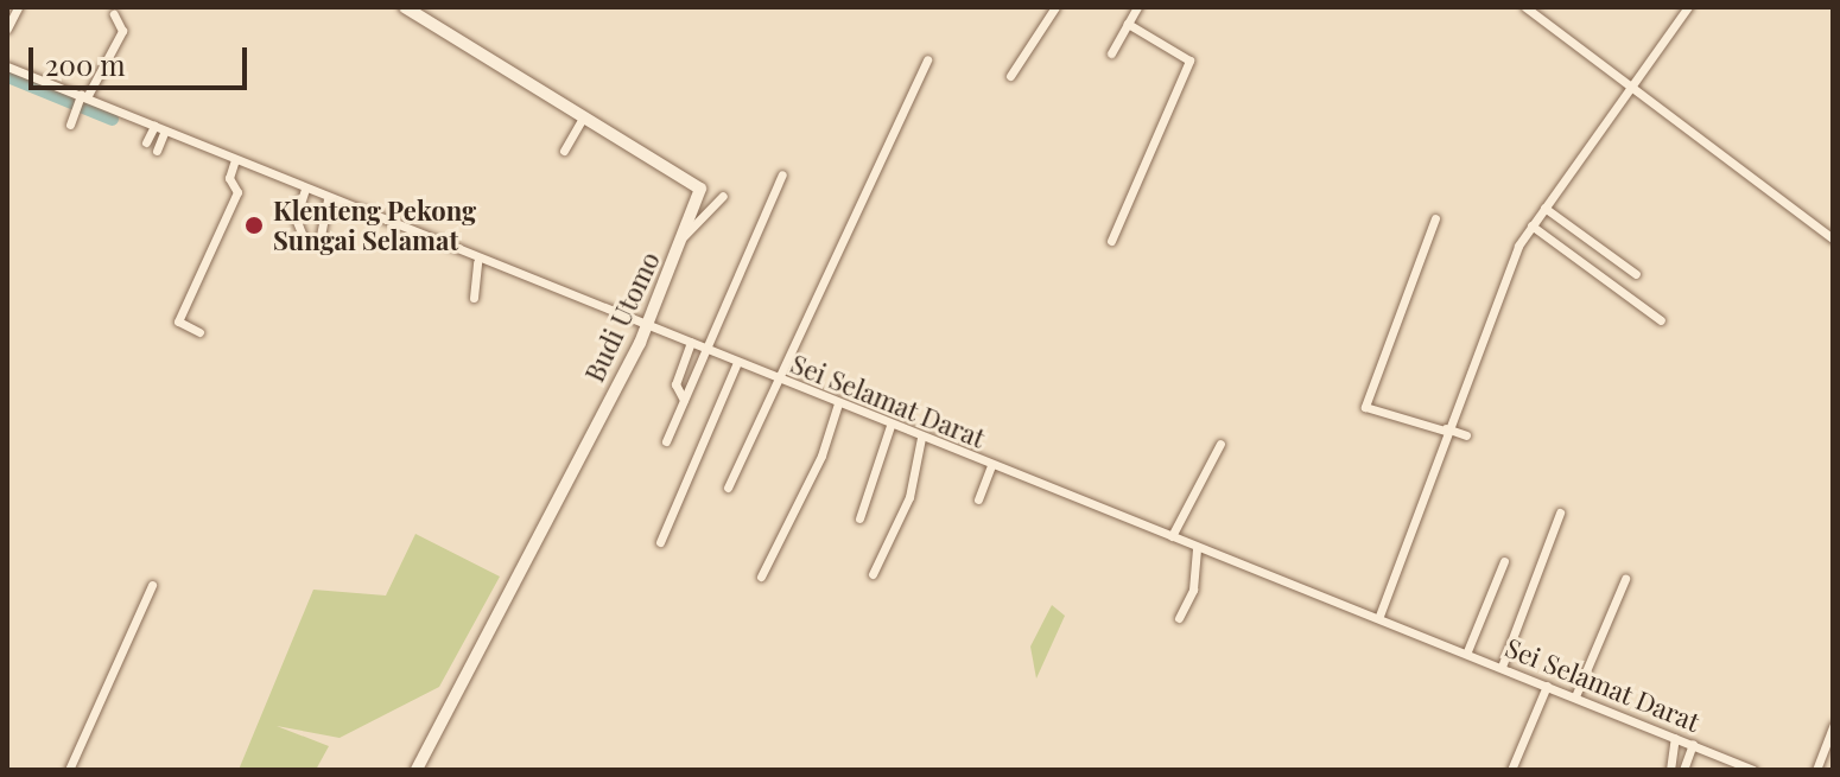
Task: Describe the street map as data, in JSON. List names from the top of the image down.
{
  "streets": {
    "street": ["Budi Utomo", "Sei Selamat Darat"]
  },
  "crossings": [
    ["Budi Utomo", "Sei Selamat Darat"]
  ],
  "places": ["Klenteng Pekong Sungai Selamat"],
  "scale_bar": "200 m"
}
